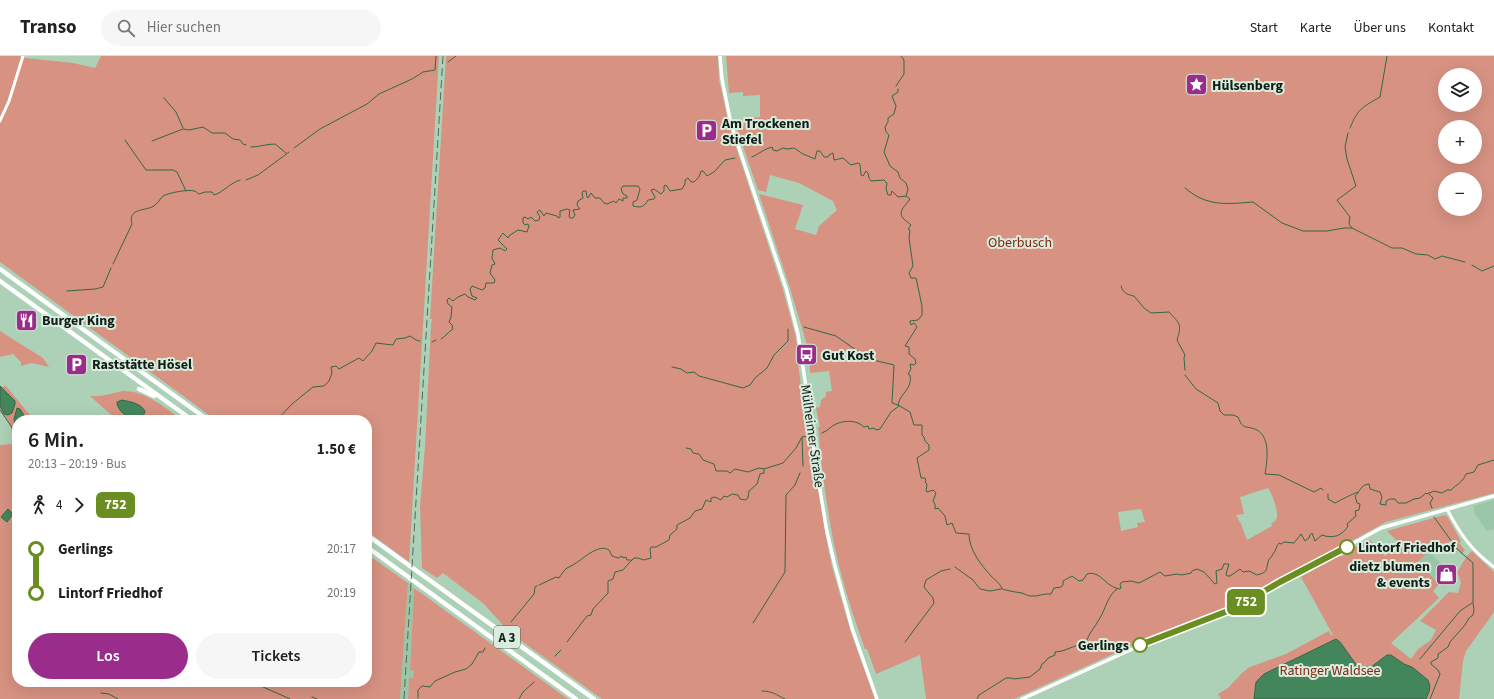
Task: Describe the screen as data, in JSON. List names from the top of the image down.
{
  "streets": {
    "highway": ["A 3"],
    "main road": ["Mülheimer Straße"]
  },
  "parks": ["Oberbusch", "Ratinger Waldsee"],
  "places": {
    "place": ["Hülsenberg"],
    "parking": ["Am Trockenen Stiefel", "Raststätte Hösel"],
    "restaurant": ["Burger King"],
    "bus stop": ["Gut Kost"],
    "other": ["Lintorf Friedhof", "Gerlings"],
    "shop": ["dietz blumen & events"]
  },
  "lines": ["bus line 752"],
  "page": {
    "header": "Transo",
    "search": "Hier suchen",
    "nav": [
      "Start",
      "Karte",
      "Über uns",
      "Kontakt"
    ],
    "on_map": "752",
    "map_buttons": ["+", "−"],
    "heading": ["6 Min.", "20:13 – 20:19 · Bus", "1.50 €"],
    "legs": ["4", "752"],
    "list": [
      {
        "name": "Gerlings",
        "value": "20:17"
      },
      {
        "name": "Lintorf Friedhof",
        "value": "20:19"
      }
    ],
    "buttons": ["Los", "Tickets"]
  }
}
